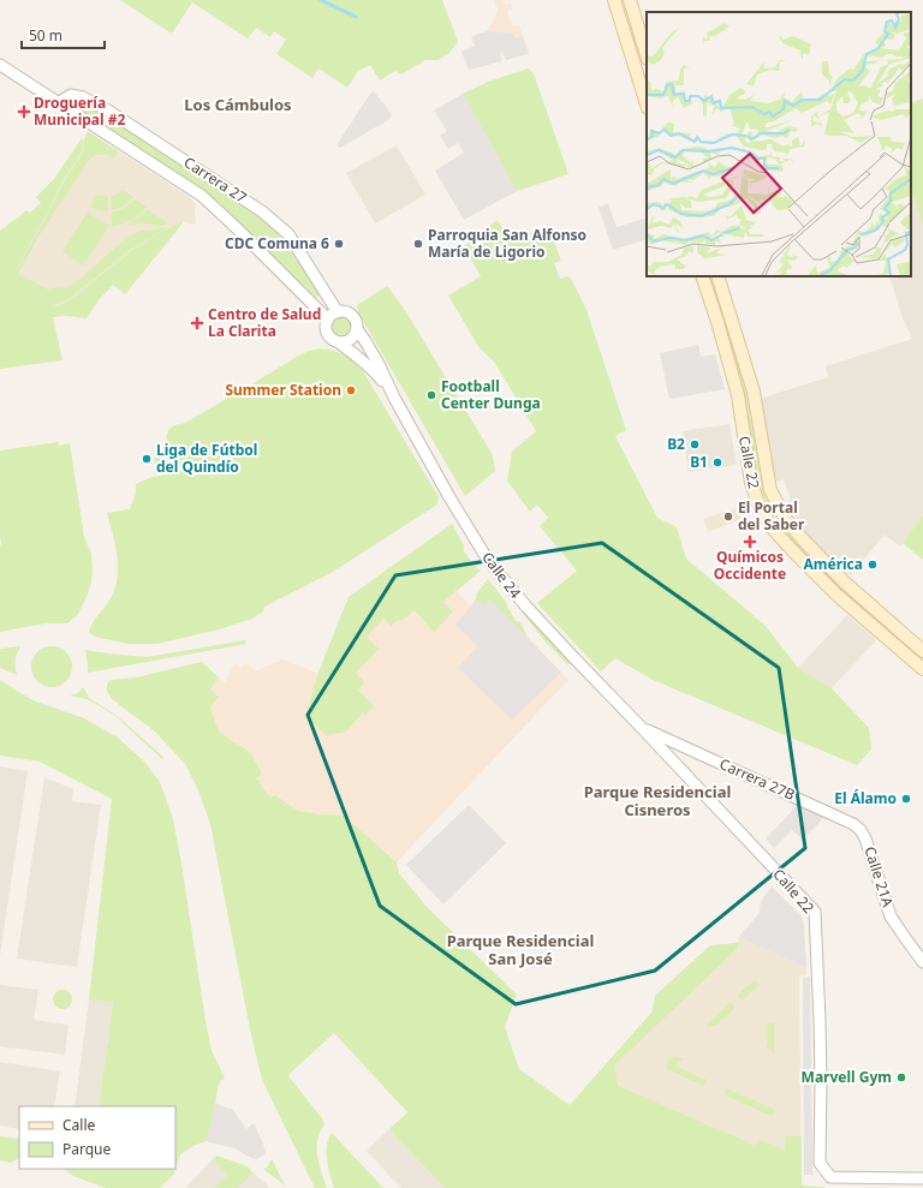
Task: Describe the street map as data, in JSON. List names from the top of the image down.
{
  "streets": {
    "main road": ["Calle 22"],
    "street": [
      "Carrera 27",
      "Calle 24",
      "Carrera 27B",
      "Calle 21A"
    ]
  },
  "crossings": [
    ["Calle 22", "Calle 24"],
    ["Calle 22", "Carrera 27B"],
    ["Calle 24", "Carrera 27B"],
    ["Carrera 27B", "Calle 21A"]
  ],
  "districts": ["Los Cámbulos", "Parque Residencial Cisneros", "Parque Residencial San José"],
  "places": {
    "health": ["Droguería Municipal #2", "Centro de Salud La Clarita", "Químicos Occidente"],
    "other": [
      "CDC Comuna 6",
      "Parroquia San Alfonso María de Ligorio",
      "Summer Station",
      "Football Center Dunga",
      "B2",
      "Liga de Fútbol del Quindío",
      "B1",
      "El Portal del Saber",
      "América",
      "El Álamo",
      "Marvell Gym"
    ]
  },
  "legend": ["Calle", "Parque"],
  "scale_bar": "50 m"
}
